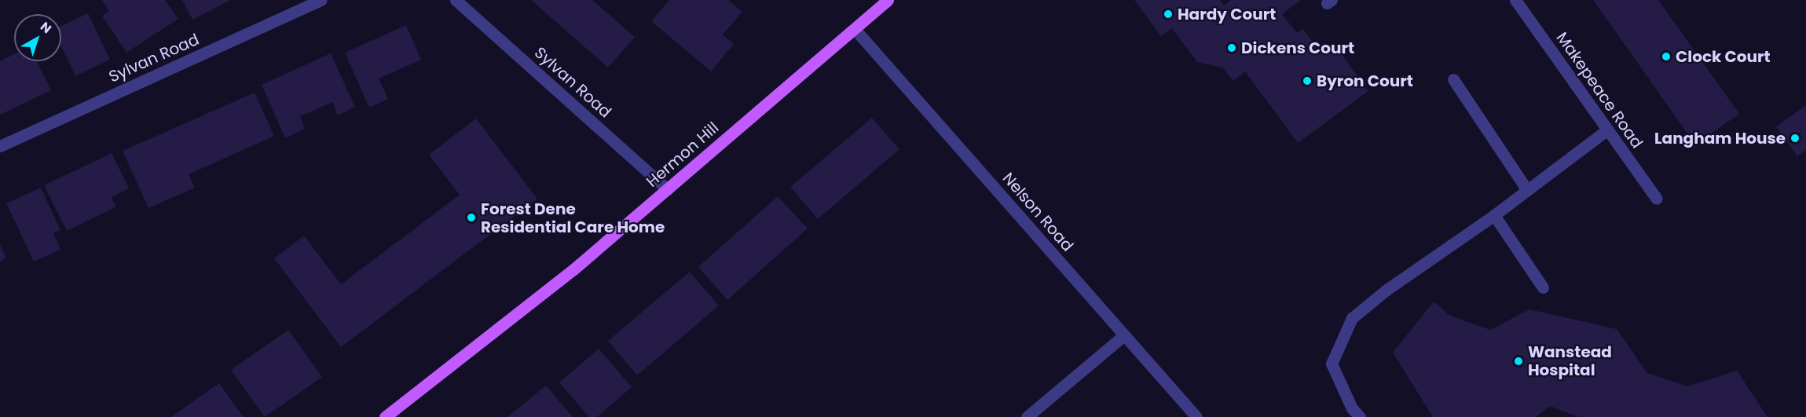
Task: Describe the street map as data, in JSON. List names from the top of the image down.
{
  "streets": {
    "main road": ["Hermon Hill"],
    "street": ["Sylvan Road", "Makepeace Road", "Nelson Road"]
  },
  "crossings": [
    ["Sylvan Road", "Hermon Hill"],
    ["Hermon Hill", "Nelson Road"]
  ],
  "places": [
    "Hardy Court",
    "Dickens Court",
    "Clock Court",
    "Byron Court",
    "Langham House",
    "Forest Dene Residential Care Home",
    "Wanstead Hospital"
  ],
  "north": "top right"
}
